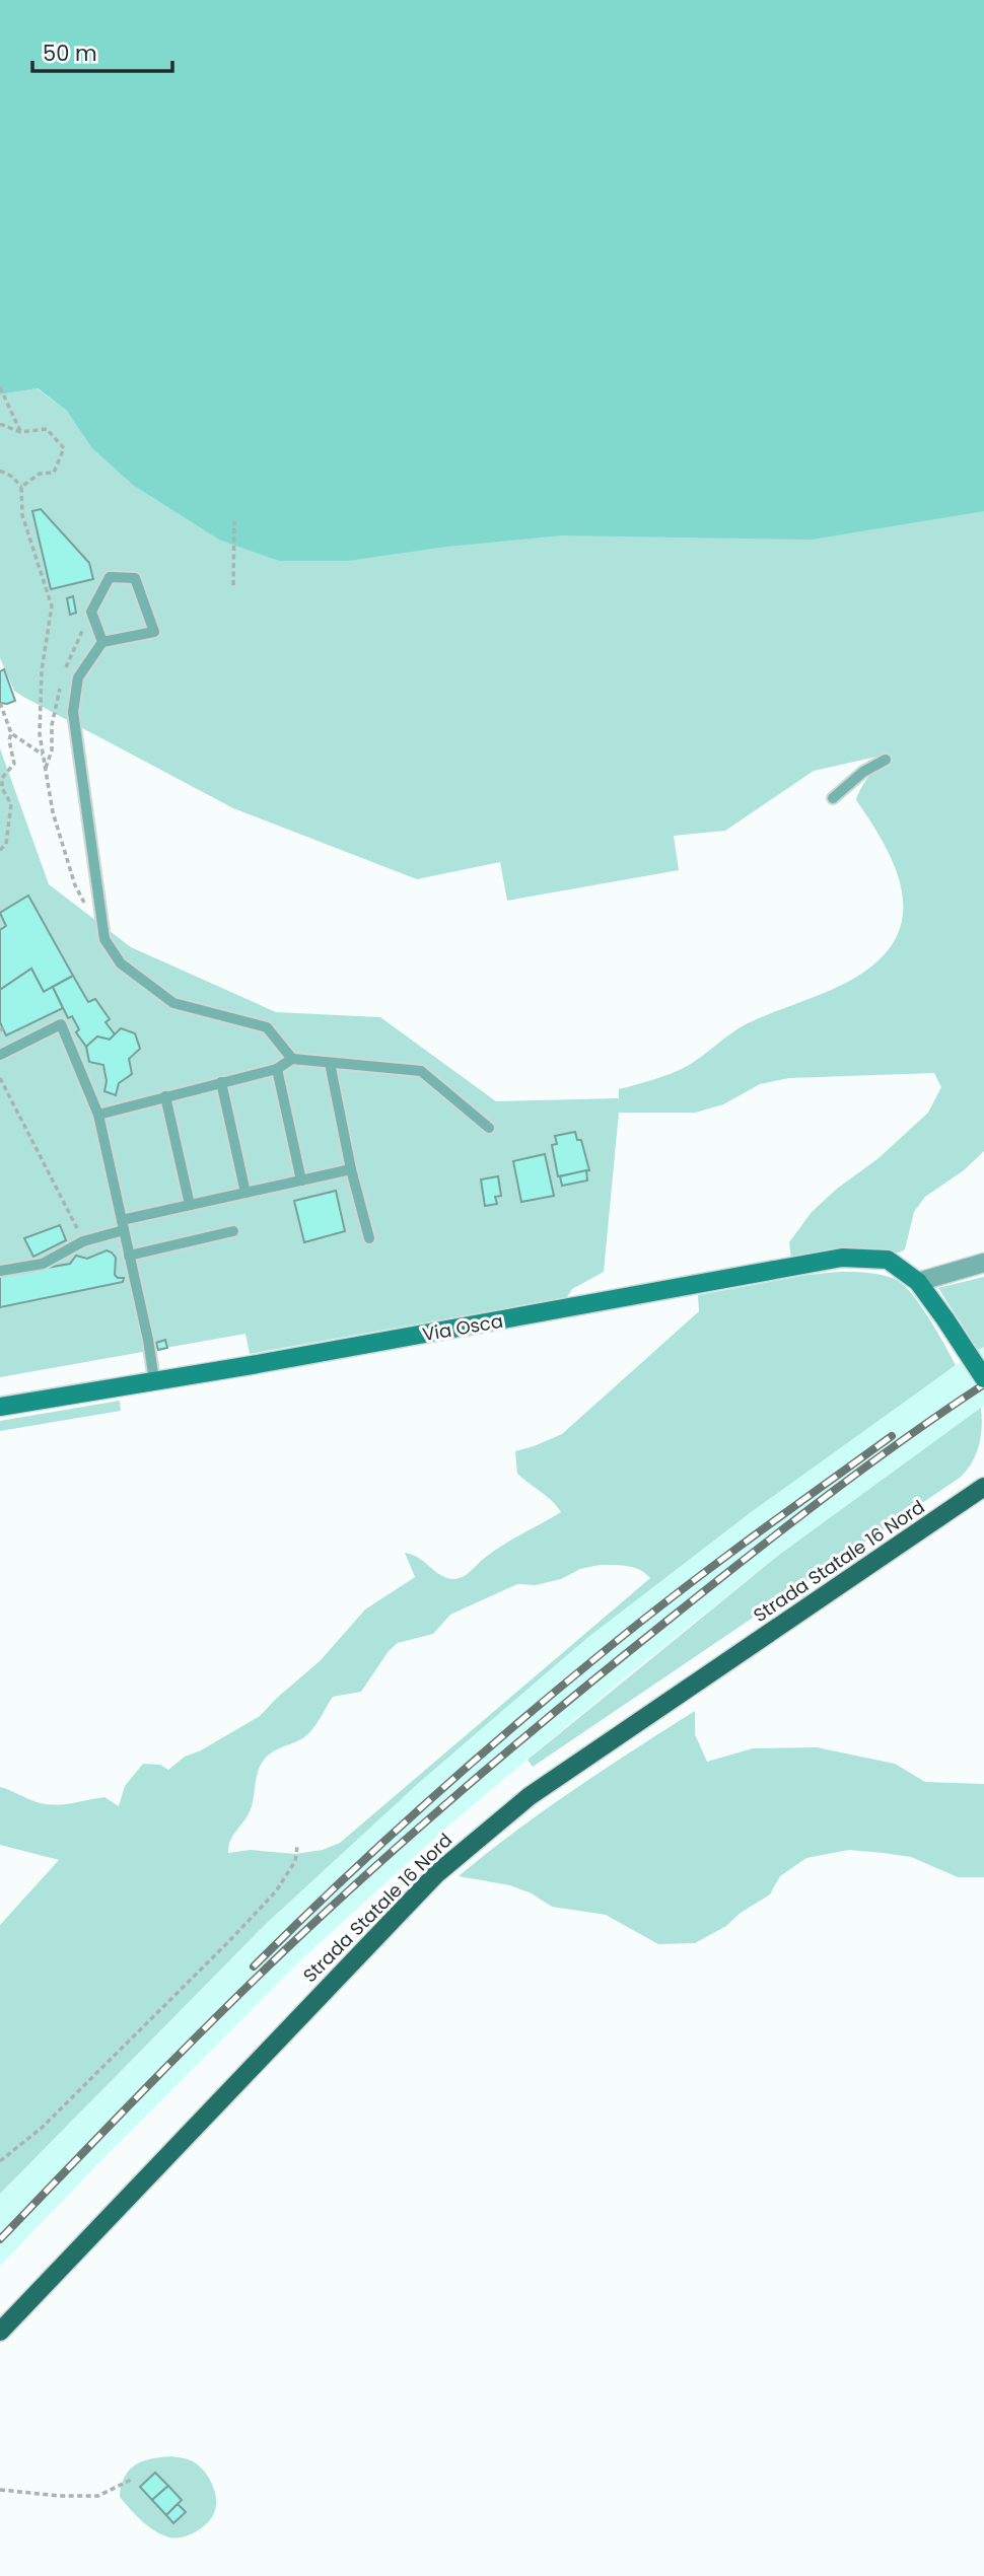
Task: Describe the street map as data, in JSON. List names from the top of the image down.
{
  "streets": {
    "main road": ["Strada Statale 16 Nord"],
    "street": ["Via Osca"]
  },
  "scale_bar": "50 m"
}
